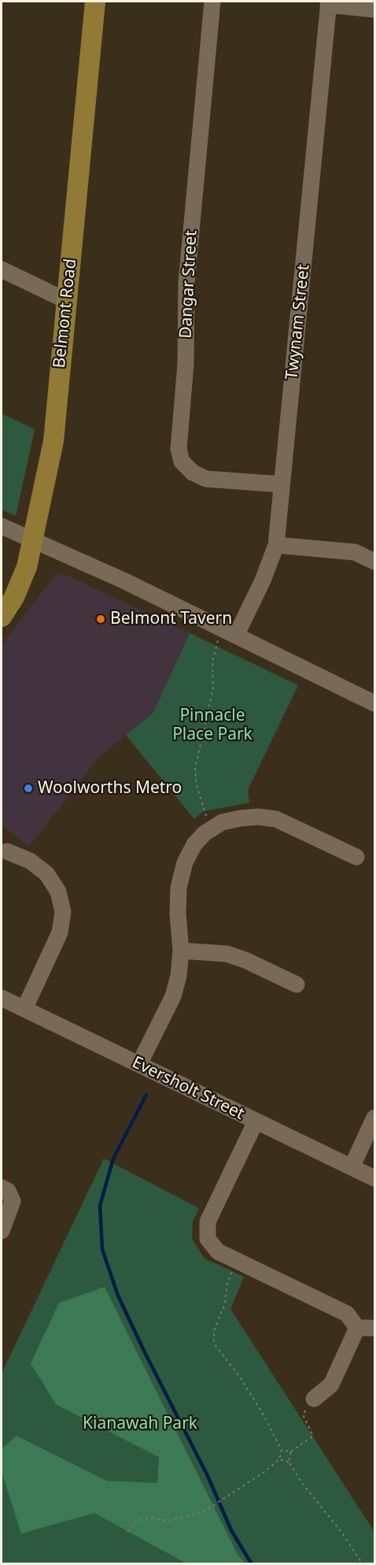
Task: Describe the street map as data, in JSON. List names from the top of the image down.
{
  "streets": {
    "main road": ["Belmont Road"],
    "street": ["Dangar Street", "Twynam Street", "Eversholt Street"]
  },
  "crossings": [
    ["Dangar Street", "Twynam Street"]
  ],
  "parks": ["Pinnacle Place Park", "Kianawah Park"],
  "places": ["Belmont Tavern", "Woolworths Metro"]
}
